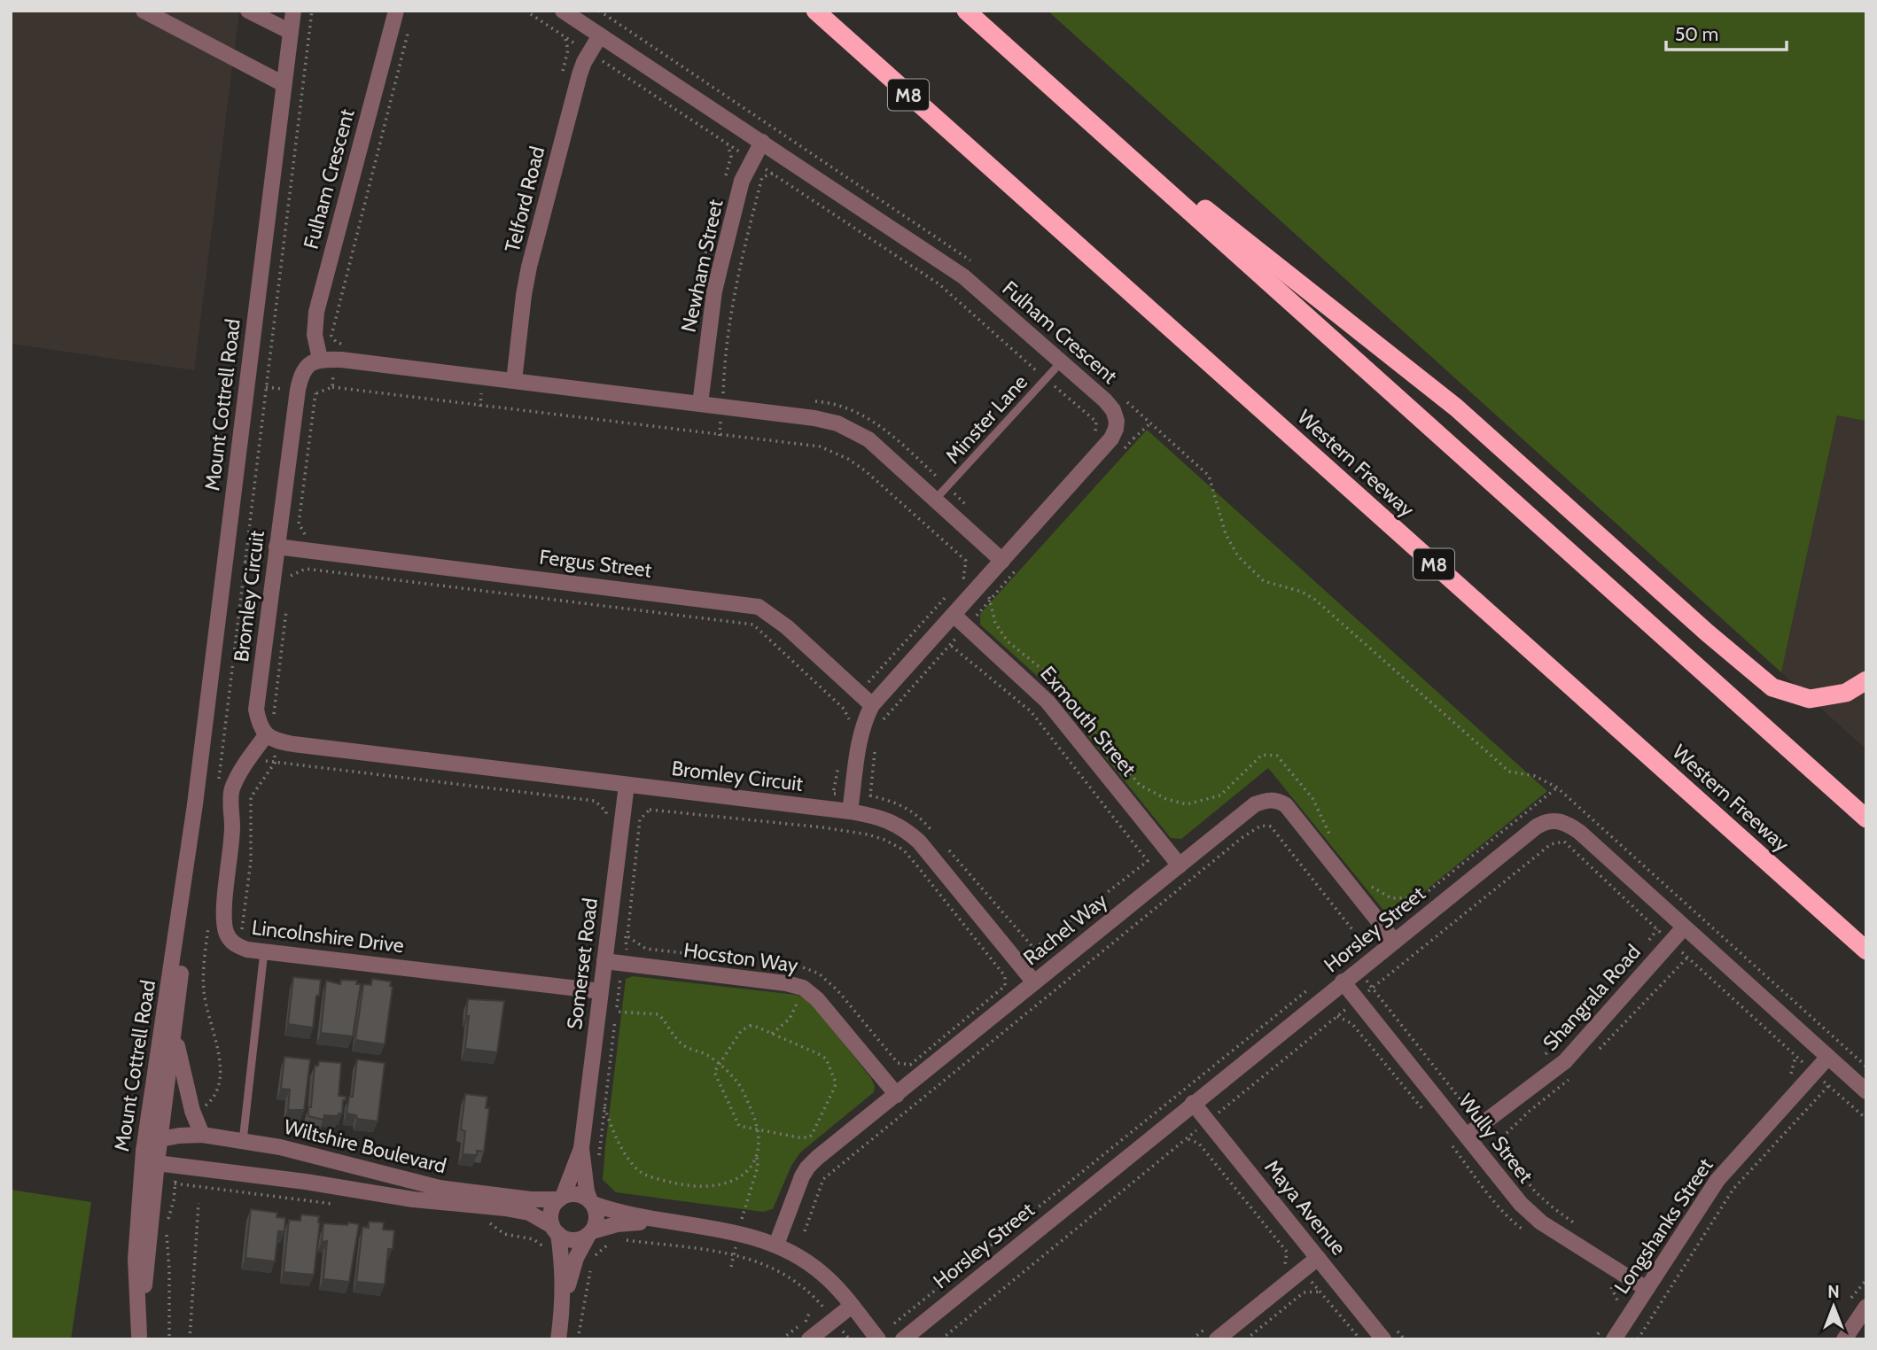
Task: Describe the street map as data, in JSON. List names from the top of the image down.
{
  "streets": {
    "highway": ["M8", "Western Freeway"],
    "street": [
      "Fulham Crescent",
      "Telford Road",
      "Newham Street",
      "Mount Cottrell Road",
      "Fergus Street",
      "Bromley Circuit",
      "Exmouth Street",
      "Rachel Way",
      "Horsley Street",
      "Lincolnshire Drive",
      "Hocston Way",
      "Somerset Road",
      "Shangrala Road",
      "Wully Street",
      "Wiltshire Boulevard",
      "Maya Avenue",
      "Longshanks Street"
    ],
    "lane": ["Minster Lane"]
  },
  "crossings": [
    ["Fulham Crescent", "Telford Road"],
    ["Fulham Crescent", "Newham Street"],
    ["Fulham Crescent", "Minster Lane"],
    ["Fulham Crescent", "Bromley Circuit"],
    ["Mount Cottrell Road", "Wiltshire Boulevard"],
    ["Fergus Street", "Bromley Circuit"],
    ["Bromley Circuit", "Rachel Way"],
    ["Bromley Circuit", "Lincolnshire Drive"],
    ["Bromley Circuit", "Somerset Road"],
    ["Exmouth Street", "Rachel Way"],
    ["Rachel Way", "Horsley Street"],
    ["Rachel Way", "Hocston Way"],
    ["Horsley Street", "Shangrala Road"],
    ["Horsley Street", "Wully Street"],
    ["Horsley Street", "Maya Avenue"],
    ["Horsley Street", "Longshanks Street"],
    ["Lincolnshire Drive", "Somerset Road"],
    ["Hocston Way", "Somerset Road"],
    ["Somerset Road", "Wiltshire Boulevard"],
    ["Shangrala Road", "Wully Street"],
    ["Wully Street", "Longshanks Street"]
  ],
  "scale_bar": "50 m",
  "north": "top"
}
